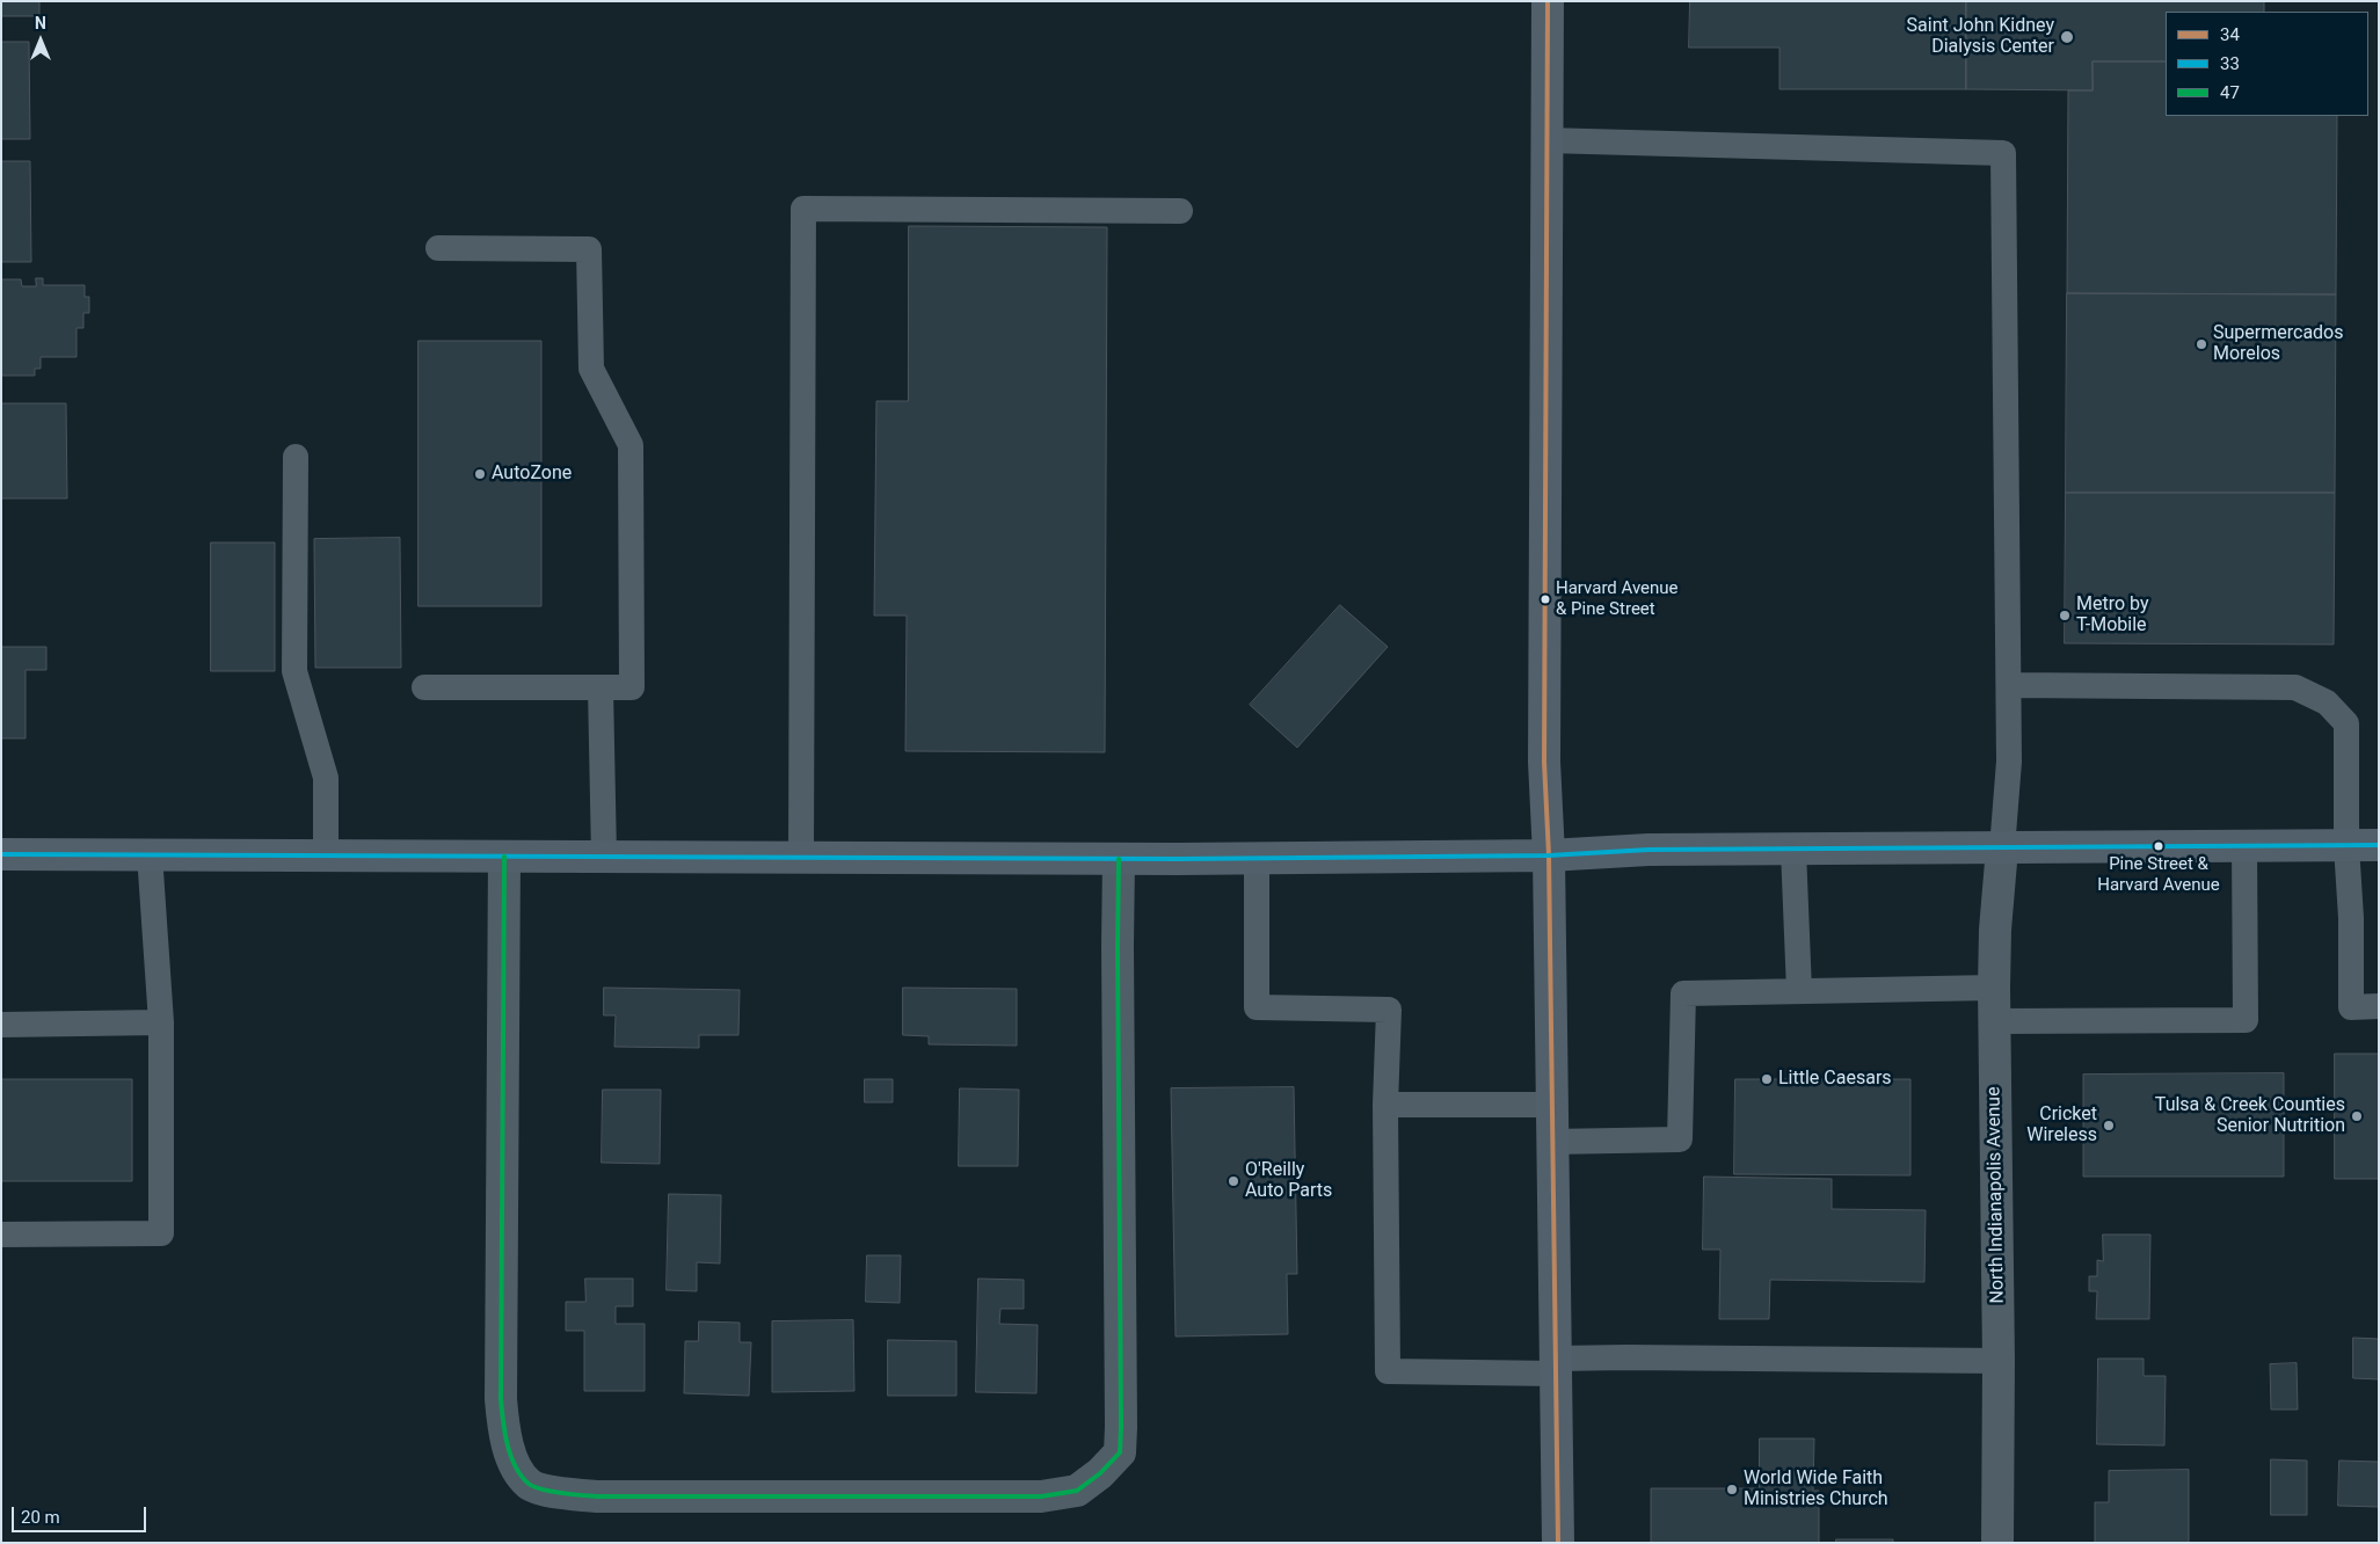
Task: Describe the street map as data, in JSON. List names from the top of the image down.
{
  "streets": {
    "street": ["North Indianapolis Avenue"]
  },
  "places": [
    "Saint John Kidney Dialysis Center",
    "Supermercados Morelos",
    "AutoZone",
    "Harvard Avenue & Pine Street",
    "Metro by T-Mobile",
    "Pine Street & Harvard Avenue",
    "Little Caesars",
    "Tulsa & Creek Counties Senior Nutrition",
    "Cricket Wireless",
    "O'Reilly Auto Parts",
    "World Wide Faith Ministries Church"
  ],
  "lines": ["transit line 34", "transit line 33", "transit line 47"],
  "legend": ["34", "33", "47"],
  "scale_bar": "20 m",
  "north": "top"
}
